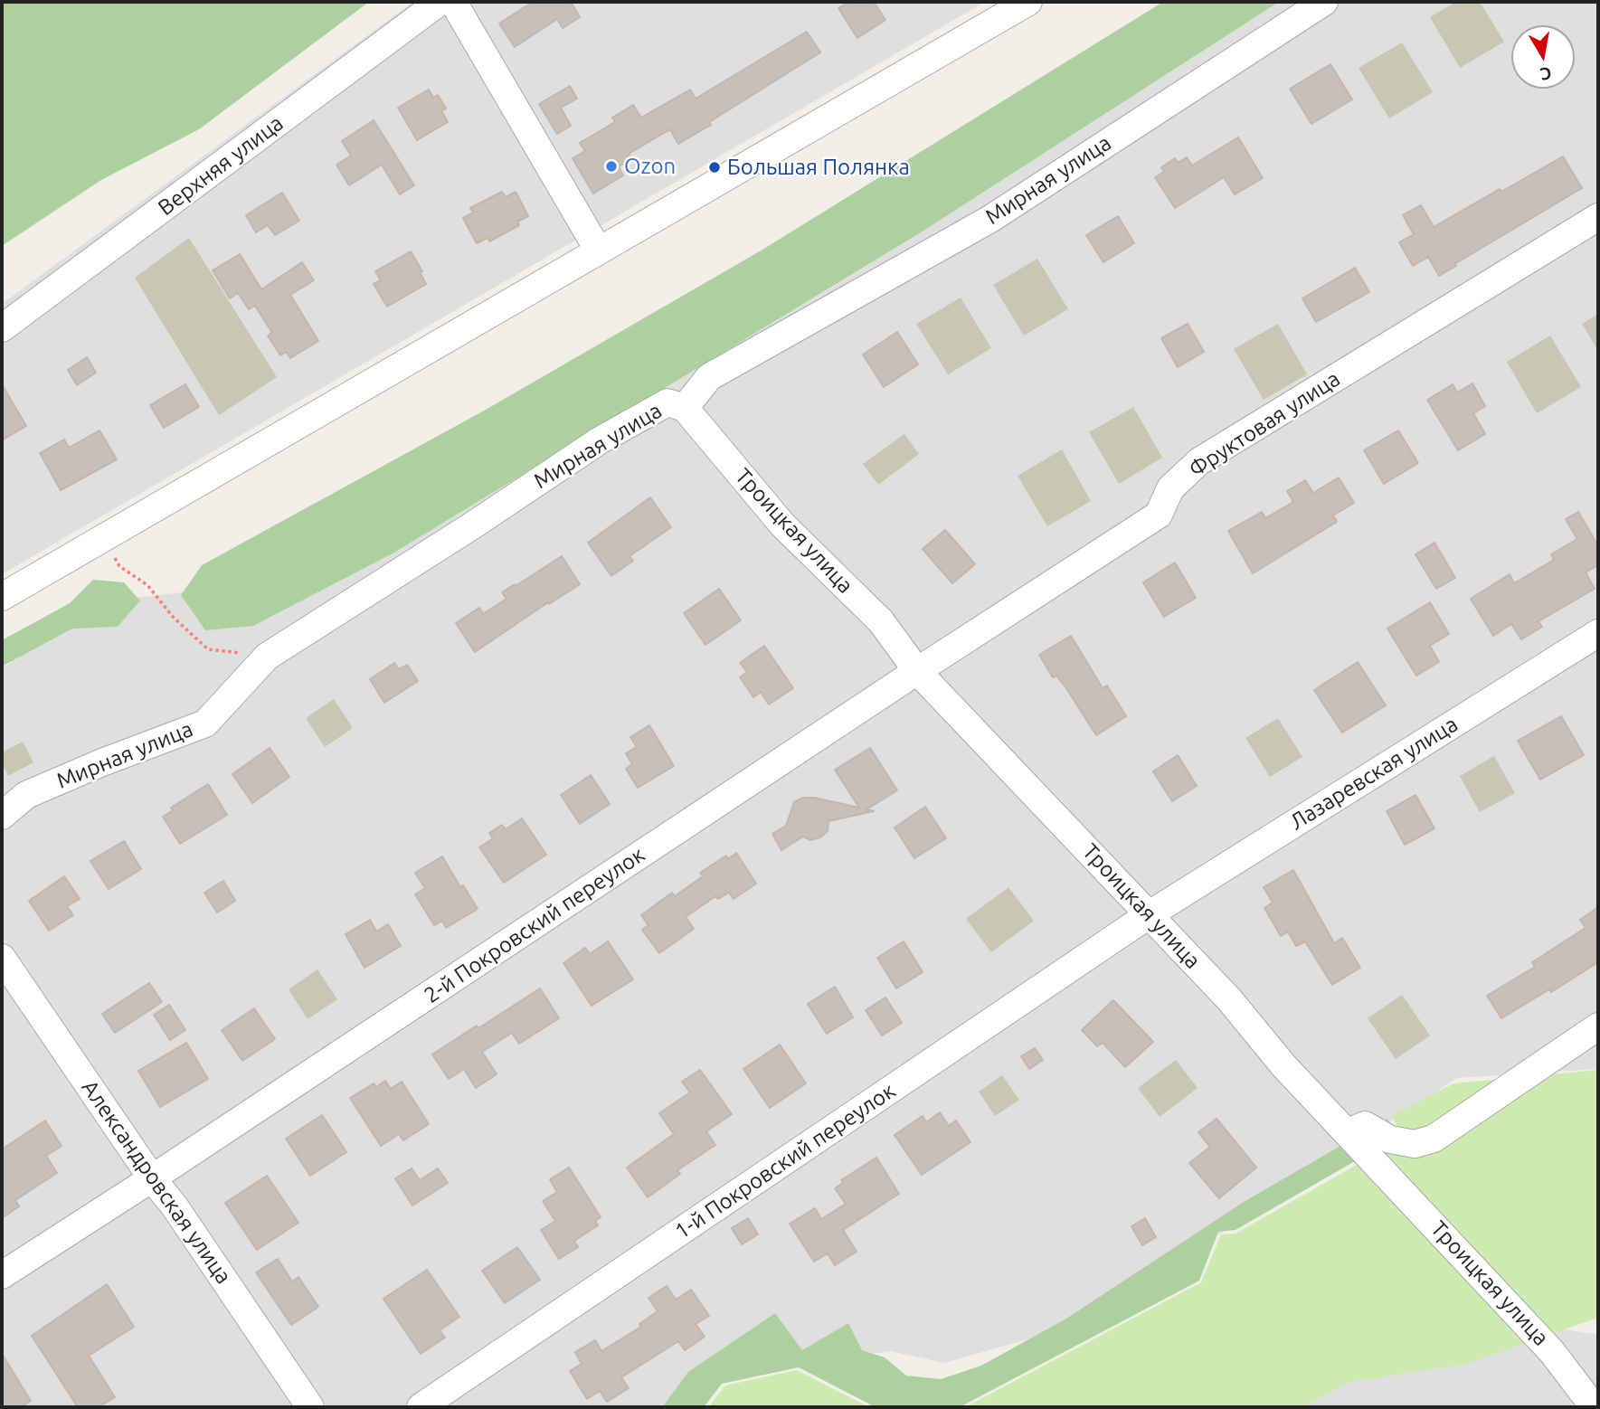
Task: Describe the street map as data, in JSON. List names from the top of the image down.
{
  "streets": {
    "street": [
      "Верхняя улица",
      "Мирная улица",
      "Фруктовая улица",
      "Троицкая улица",
      "Лазаревская улица",
      "2-й Покровский переулок",
      "1-й Покровский переулок",
      "Александровская улица"
    ]
  },
  "crossings": [
    ["Мирная улица", "Троицкая улица"],
    ["Фруктовая улица", "Троицкая улица"],
    ["Фруктовая улица", "2-й Покровский переулок"],
    ["Троицкая улица", "Лазаревская улица"],
    ["Троицкая улица", "2-й Покровский переулок"],
    ["Троицкая улица", "1-й Покровский переулок"],
    ["Лазаревская улица", "1-й Покровский переулок"],
    ["2-й Покровский переулок", "Александровская улица"]
  ],
  "places": ["Ozon", "Большая Полянка"],
  "north": "bottom"
}
